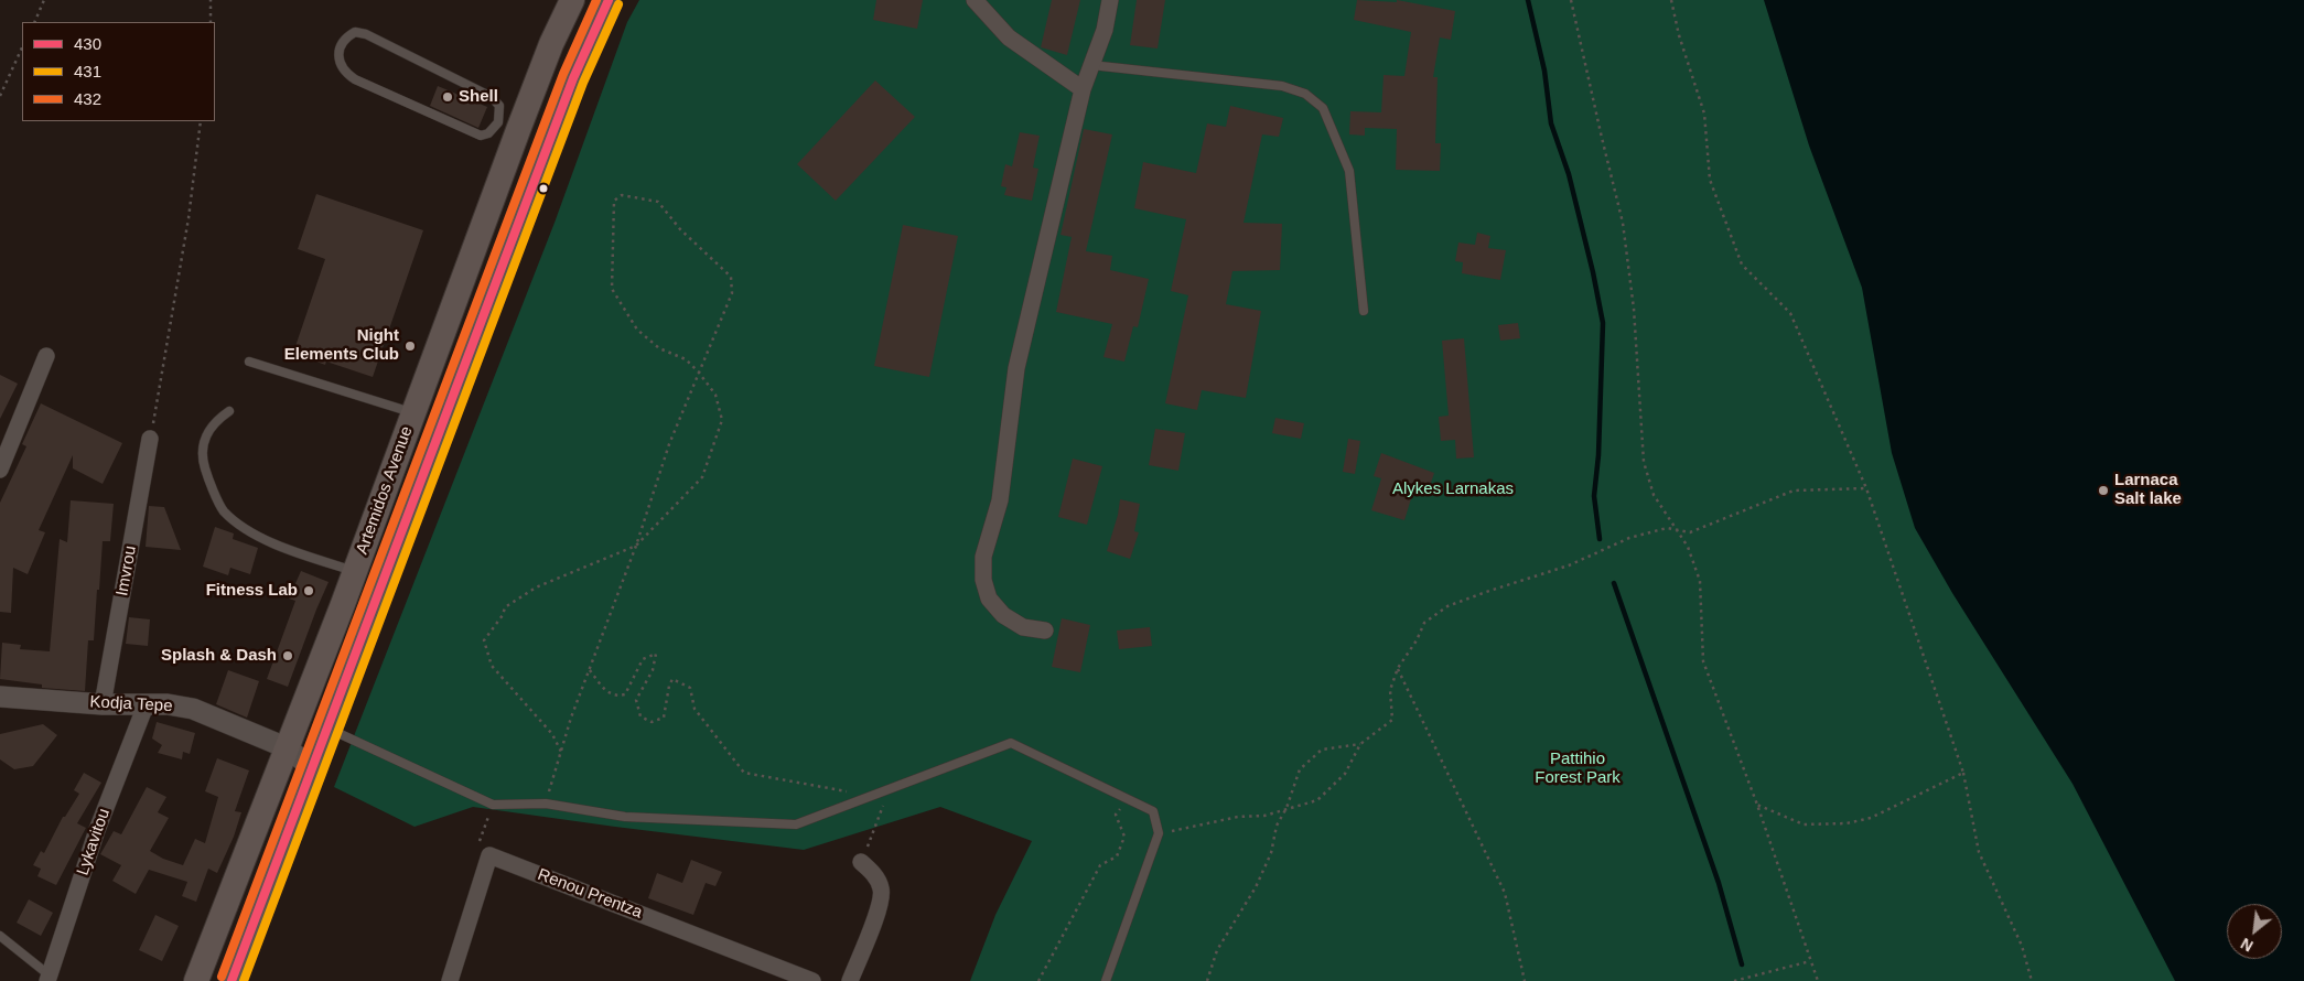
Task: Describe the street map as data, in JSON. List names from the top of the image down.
{
  "streets": {
    "main road": ["Artemidos Avenue"],
    "street": [
      "Imvrou",
      "Kodja Tepe",
      "Lykavitou",
      "Renou Prentza"
    ]
  },
  "crossings": [
    ["Artemidos Avenue", "Kodja Tepe"],
    ["Imvrou", "Kodja Tepe"],
    ["Kodja Tepe", "Lykavitou"]
  ],
  "parks": ["Alykes Larnakas", "Pattihio Forest Park"],
  "places": [
    "Shell",
    "Night Elements Club",
    "Larnaca Salt lake",
    "Fitness Lab",
    "Splash & Dash"
  ],
  "lines": ["transit line 430", "transit line 432", "transit line 431"],
  "legend": ["430", "431", "432"],
  "north": "bottom left"
}
